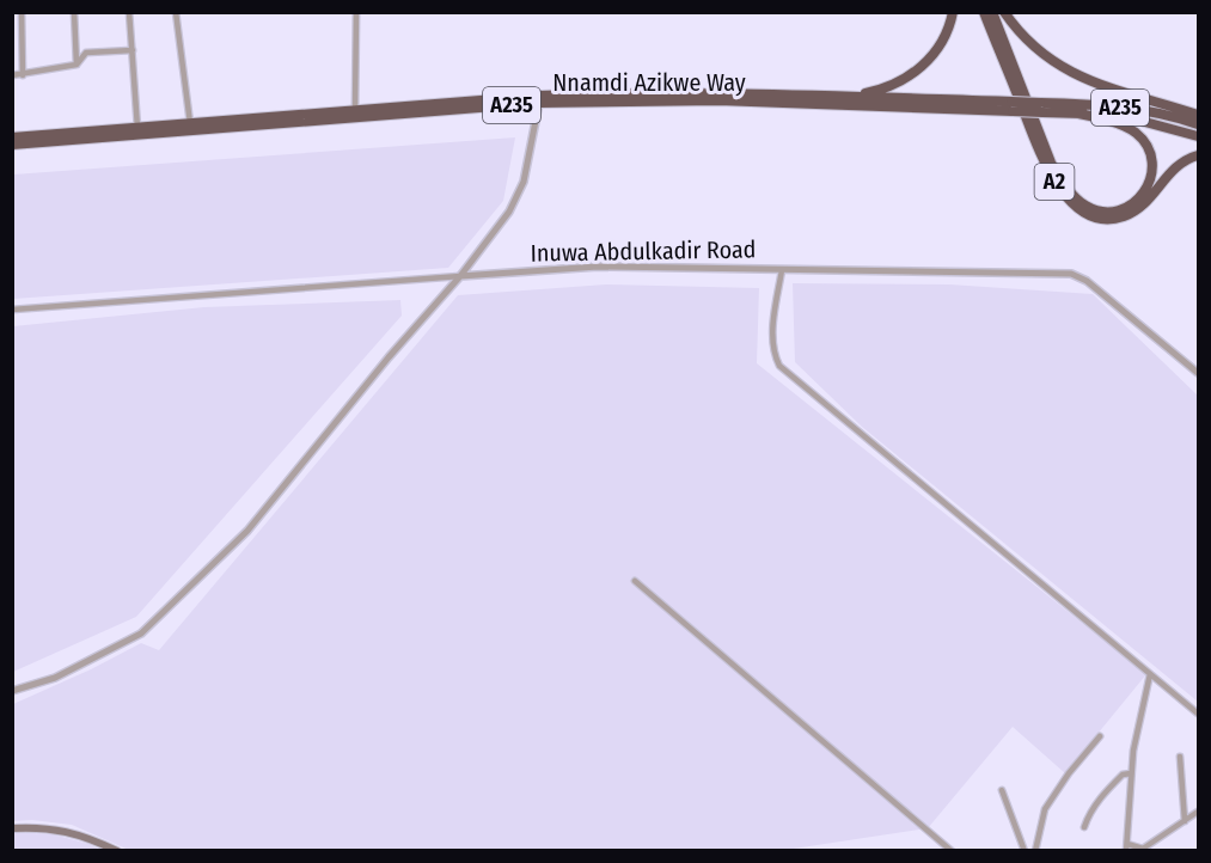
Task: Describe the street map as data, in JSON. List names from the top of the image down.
{
  "streets": {
    "highway": ["Nnamdi Azikwe Way", "A235", "A2"],
    "street": ["Inuwa Abdulkadir Road"]
  }
}
